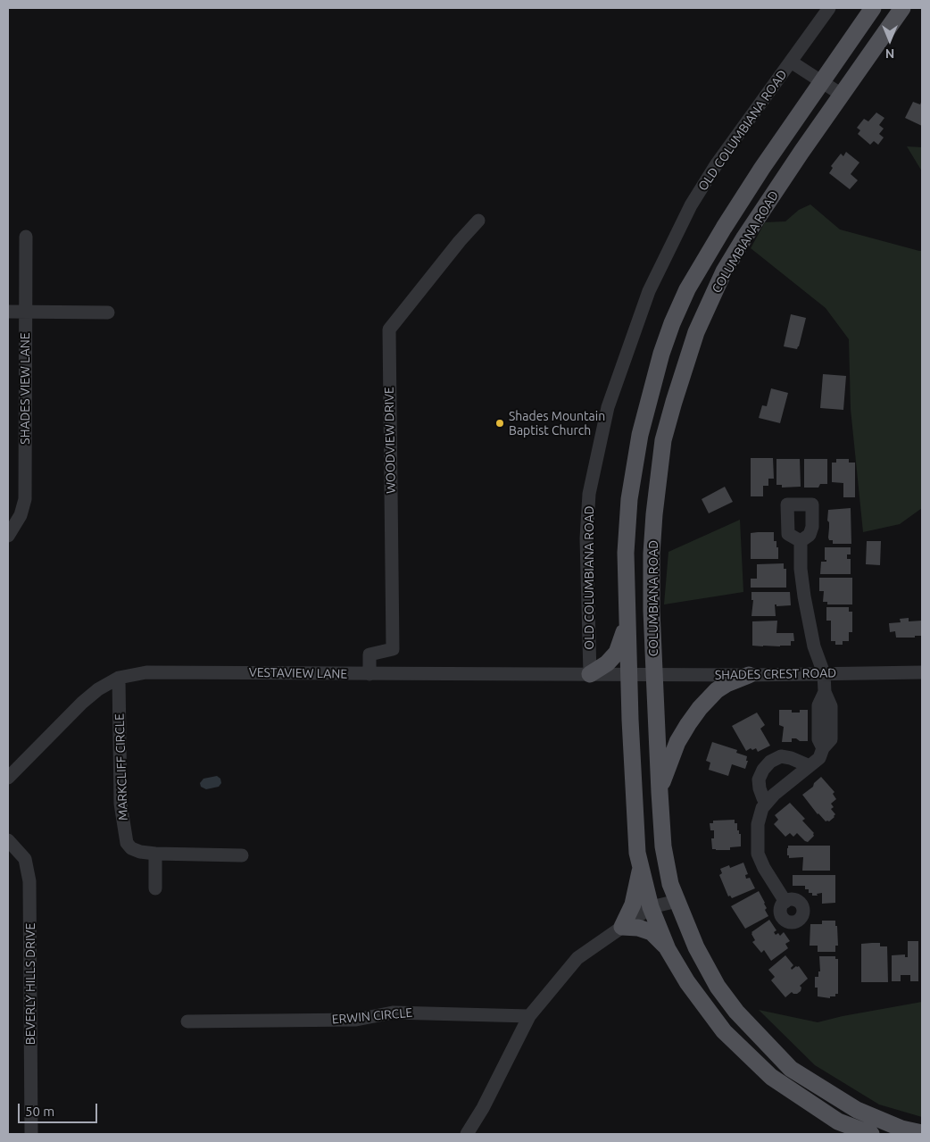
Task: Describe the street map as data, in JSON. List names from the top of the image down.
{
  "streets": {
    "main road": ["COLUMBIANA ROAD"],
    "street": [
      "OLD COLUMBIANA ROAD",
      "SHADES VIEW LANE",
      "WOODVIEW DRIVE",
      "VESTAVIEW LANE",
      "SHADES CREST ROAD",
      "MARKCLIFF CIRCLE",
      "BEVERLY HILLS DRIVE",
      "ERWIN CIRCLE"
    ]
  },
  "crossings": [
    ["OLD COLUMBIANA ROAD", "VESTAVIEW LANE"],
    ["COLUMBIANA ROAD", "VESTAVIEW LANE"],
    ["COLUMBIANA ROAD", "SHADES CREST ROAD"],
    ["WOODVIEW DRIVE", "VESTAVIEW LANE"],
    ["VESTAVIEW LANE", "SHADES CREST ROAD"],
    ["VESTAVIEW LANE", "MARKCLIFF CIRCLE"]
  ],
  "places": ["Shades Mountain Baptist Church"],
  "scale_bar": "50 m",
  "north": "bottom"
}
